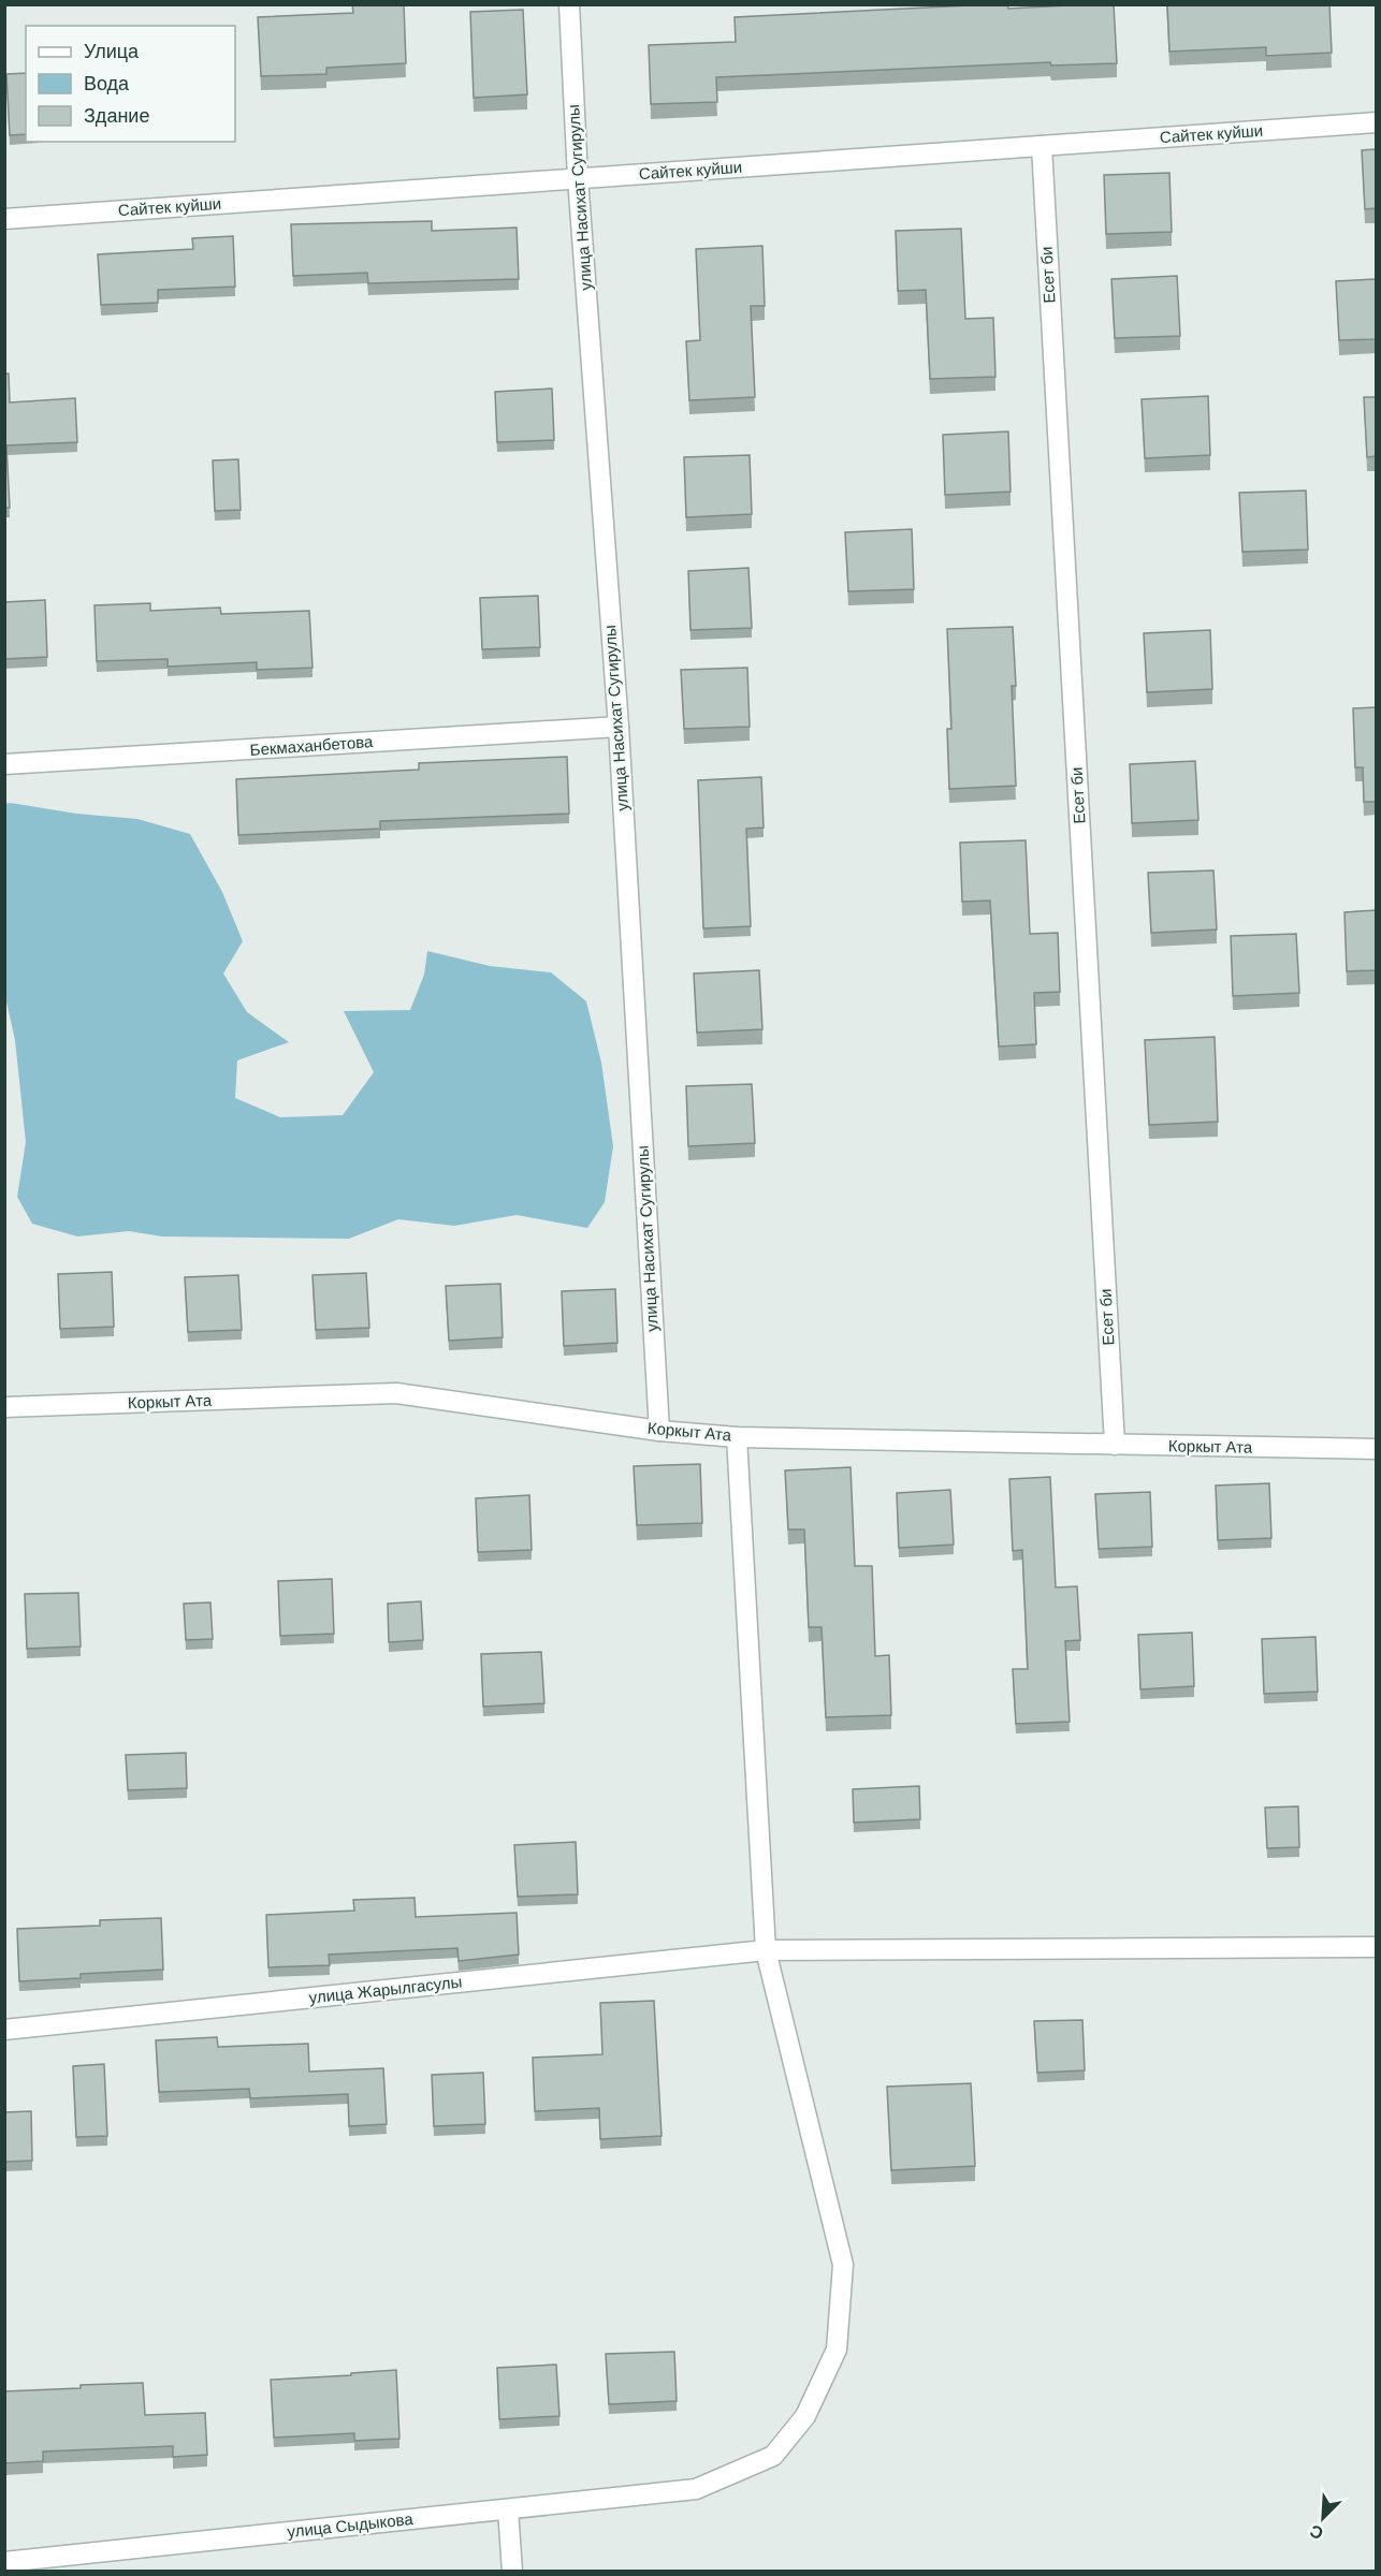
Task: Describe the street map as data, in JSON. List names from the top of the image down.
{
  "streets": {
    "street": [
      "Сайтек куйши",
      "улица Насихат Сугирулы",
      "Есет би",
      "Бекмаханбетова",
      "Коркыт Ата",
      "улица Жарылгасулы",
      "улица Сыдыкова"
    ]
  },
  "crossings": [
    ["Сайтек куйши", "улица Насихат Сугирулы"],
    ["Сайтек куйши", "Есет би"],
    ["улица Насихат Сугирулы", "Бекмаханбетова"],
    ["улица Насихат Сугирулы", "Коркыт Ата"],
    ["Есет би", "Коркыт Ата"],
    ["Коркыт Ата", "улица Сыдыкова"],
    ["улица Жарылгасулы", "улица Сыдыкова"]
  ],
  "legend": ["Улица", "Вода", "Здание"],
  "north": "bottom left"
}
